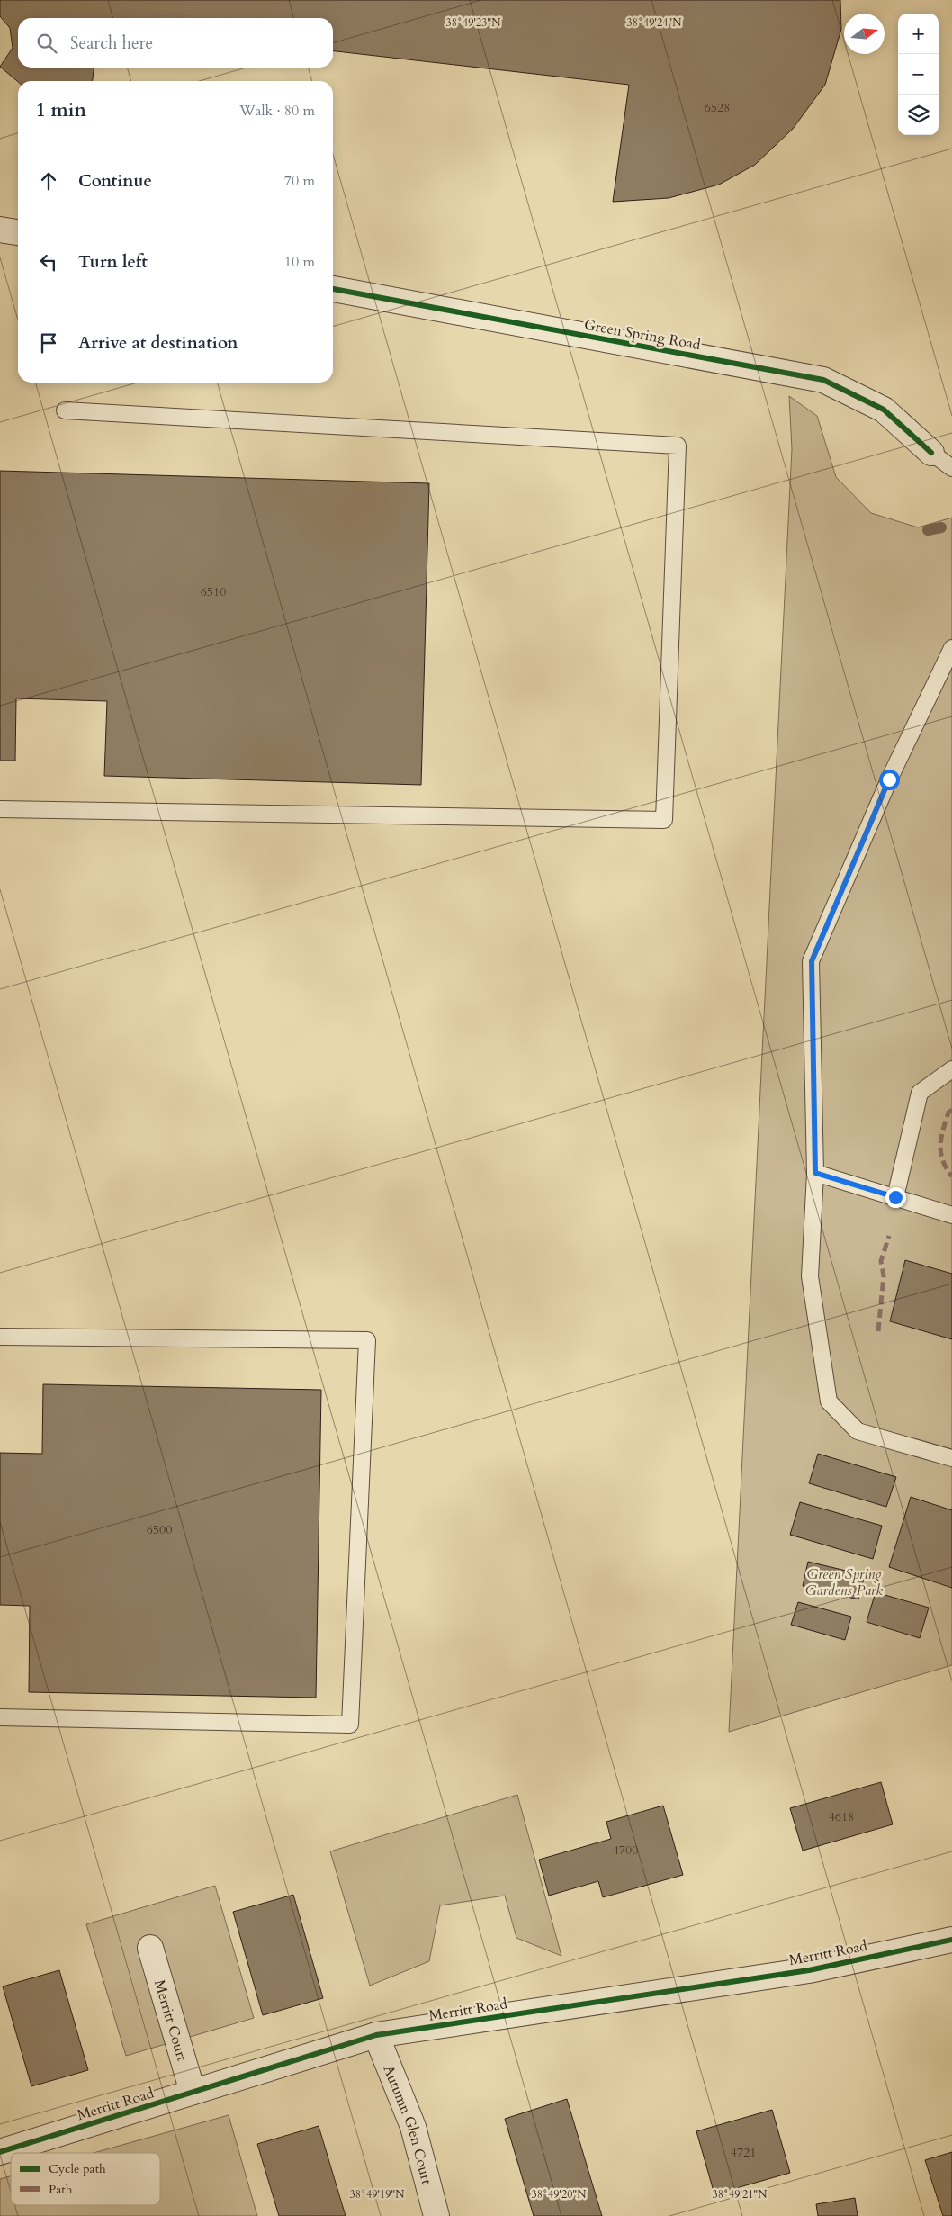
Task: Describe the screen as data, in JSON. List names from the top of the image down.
{
  "streets": {
    "street": [
      "Green Spring Road",
      "Merritt Road",
      "Merritt Court",
      "Autumn Glen Court"
    ]
  },
  "crossings": [
    ["Merritt Road", "Merritt Court"],
    ["Merritt Road", "Autumn Glen Court"]
  ],
  "parks": ["Green Spring Gardens Park"],
  "house_numbers": [
    "6528",
    "6510",
    "6500",
    "4618",
    "4700",
    "4721"
  ],
  "legend": ["Cycle path", "Path"],
  "north": "right",
  "page": {
    "map_buttons": ["+", "−"],
    "search": "Search here",
    "heading": ["1 min", "Walk · 80 m"],
    "list": [
      ["Continue", "70 m"],
      ["Turn left", "10 m"],
      "Arrive at destination"
    ]
  },
  "coordinates": [
    "38°49'23\"N",
    "38°49'24\"N",
    "38°49'19\"N",
    "38°49'20\"N",
    "38°49'21\"N"
  ]
}
